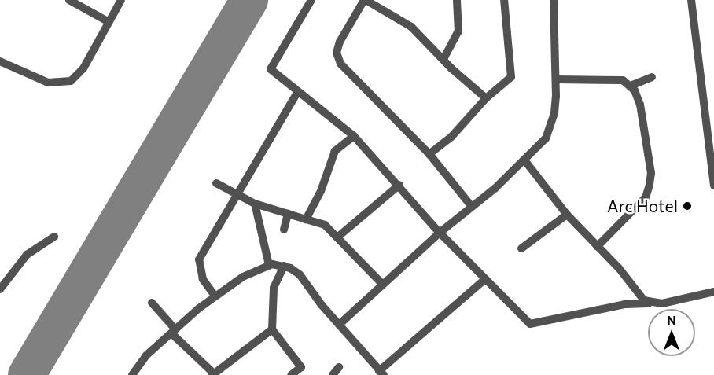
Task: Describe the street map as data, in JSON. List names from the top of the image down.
{
  "places": ["Arc Hotel"],
  "north": "top"
}
